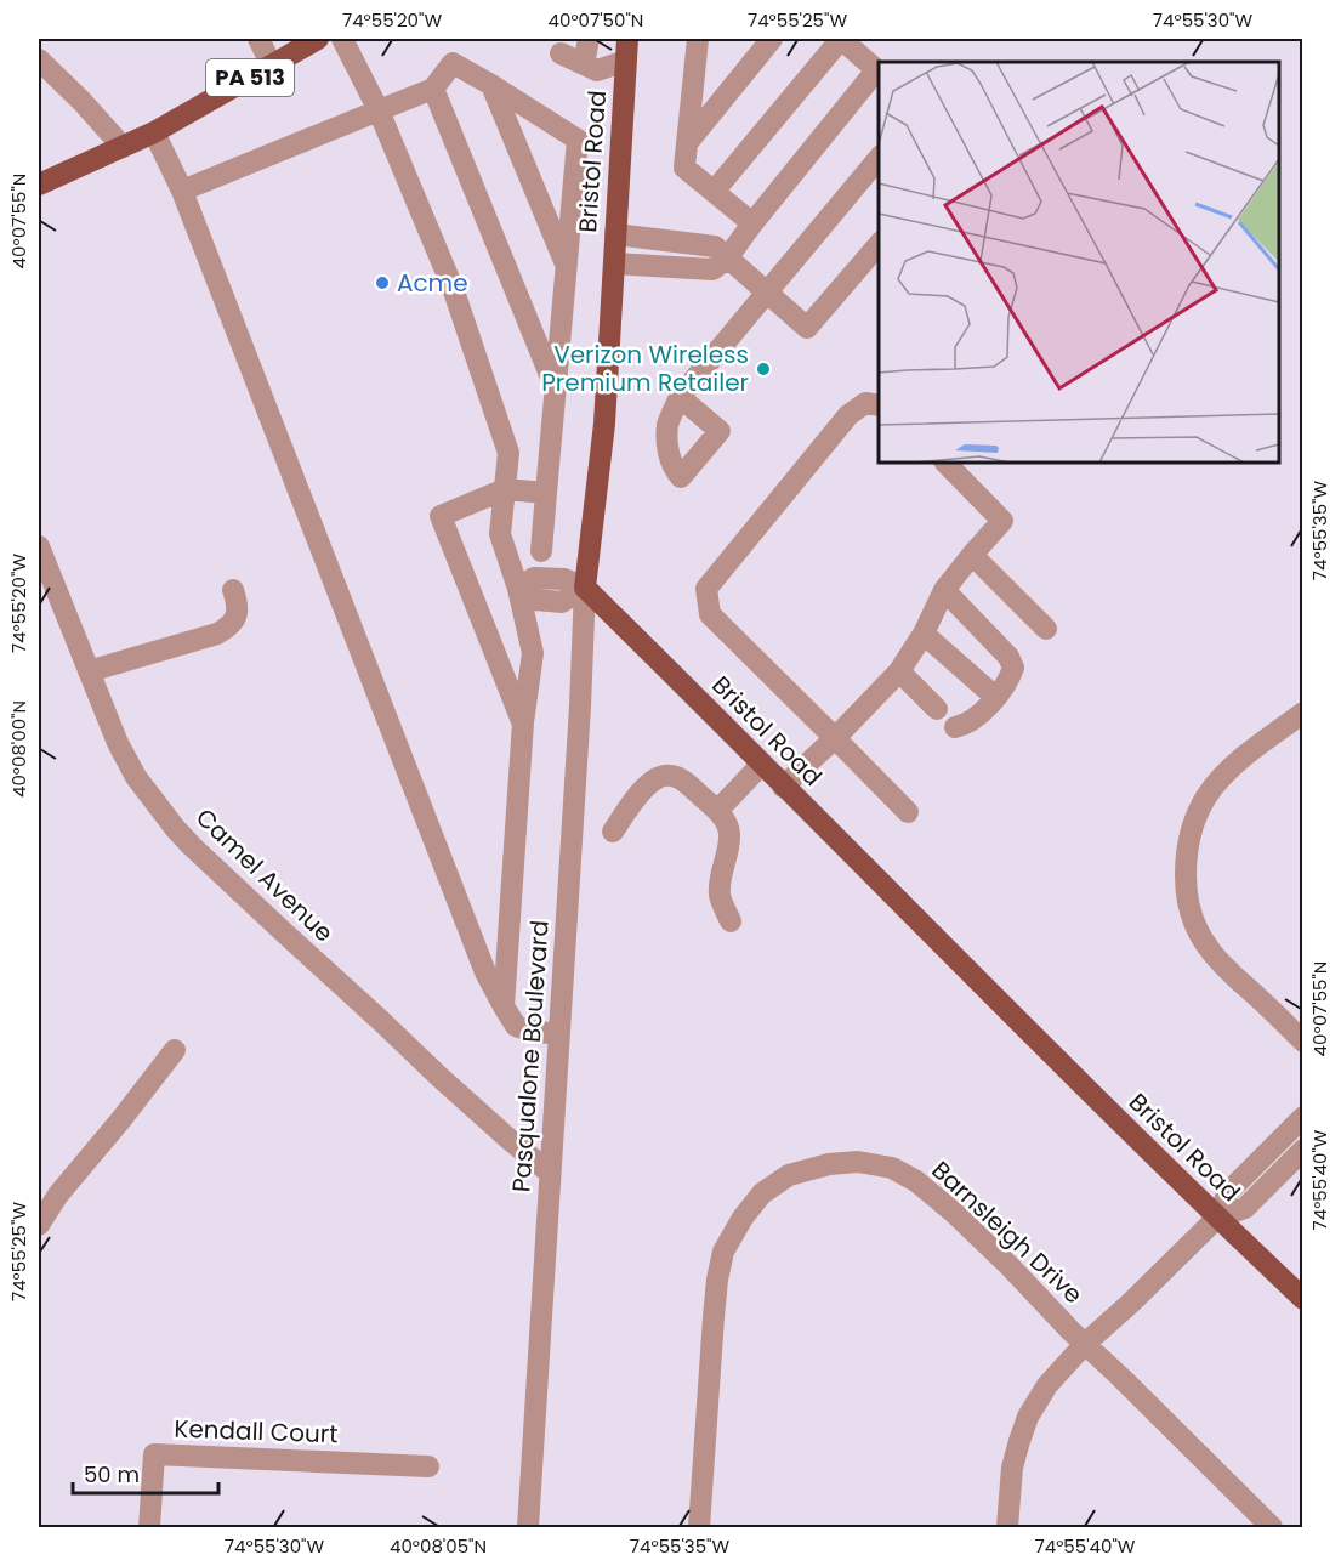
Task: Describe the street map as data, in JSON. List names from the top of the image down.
{
  "streets": {
    "main road": ["PA 513", "Bristol Road"],
    "street": [
      "Camel Avenue",
      "Pasqualone Boulevard",
      "Barnsleigh Drive",
      "Kendall Court"
    ]
  },
  "crossings": [
    ["Bristol Road", "Pasqualone Boulevard"],
    ["Camel Avenue", "Pasqualone Boulevard"]
  ],
  "places": ["Acme", "Verizon Wireless Premium Retailer"],
  "scale_bar": "50 m",
  "coordinates": [
    "74°55'20\"W",
    "40°07'50\"N",
    "74°55'25\"W",
    "74°55'30\"W",
    "40°07'55\"N",
    "74°55'35\"W",
    "40°08'00\"N",
    "74°55'40\"W",
    "40°08'05\"N"
  ]
}
